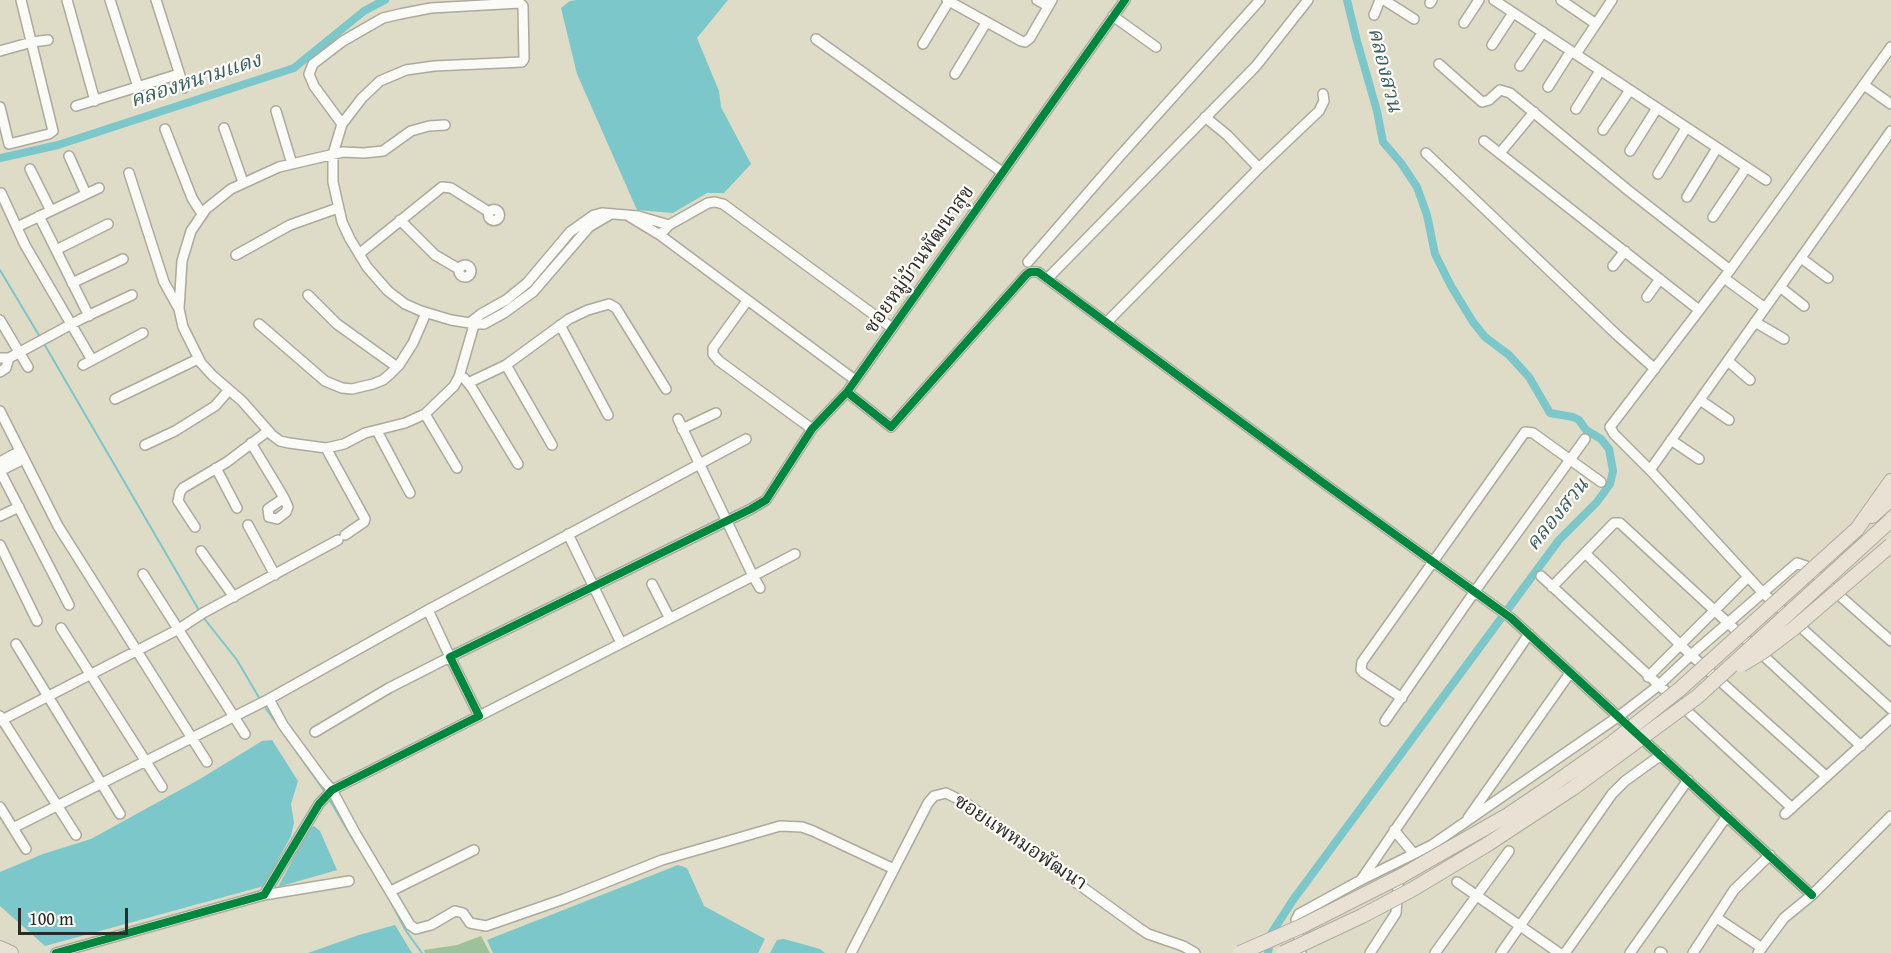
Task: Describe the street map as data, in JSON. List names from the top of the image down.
{
  "streets": {
    "street": ["ซอยหมู่บ้านพัฒนาสุข", "ซอยแพหมอพัฒนา"]
  },
  "water": ["คลองสวน", "คลองหนามแดง"],
  "scale_bar": "100 m"
}
